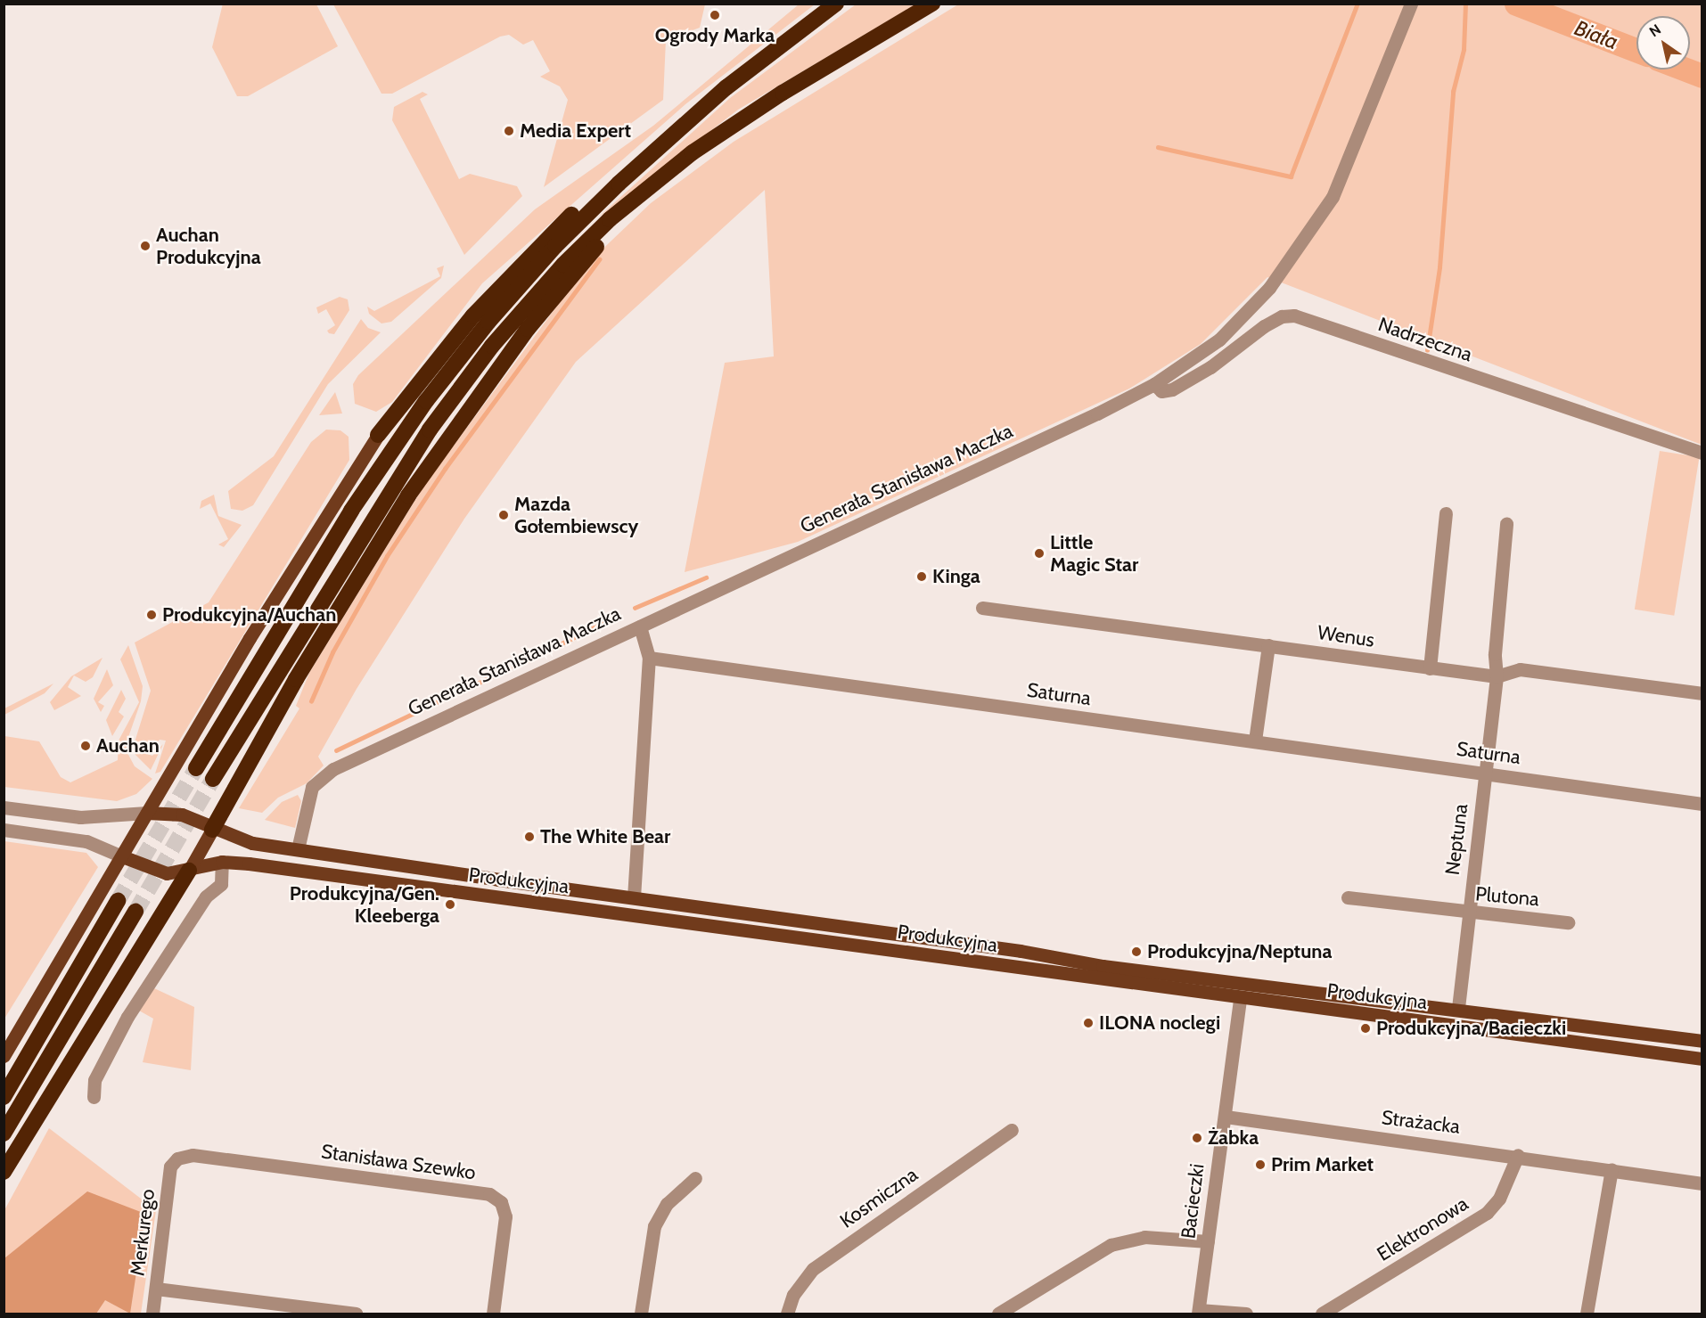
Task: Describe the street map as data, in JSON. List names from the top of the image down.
{
  "streets": {
    "main road": ["Produkcyjna"],
    "street": [
      "Nadrzeczna",
      "Generała Stanisława Maczka",
      "Wenus",
      "Saturna",
      "Neptuna",
      "Plutona",
      "Strażacka",
      "Stanisława Szewko",
      "Kosmiczna",
      "Bacieczki",
      "Elektronowa",
      "Merkurego"
    ]
  },
  "crossings": [
    ["Nadrzeczna", "Generała Stanisława Maczka"],
    ["Generała Stanisława Maczka", "Produkcyjna"],
    ["Wenus", "Neptuna"],
    ["Saturna", "Neptuna"],
    ["Neptuna", "Produkcyjna"],
    ["Neptuna", "Plutona"],
    ["Produkcyjna", "Bacieczki"],
    ["Strażacka", "Bacieczki"],
    ["Strażacka", "Elektronowa"],
    ["Stanisława Szewko", "Merkurego"]
  ],
  "water": ["Biała"],
  "places": [
    "Ogrody Marka",
    "Media Expert",
    "Auchan Produkcyjna",
    "Mazda Gołembiewscy",
    "Little Magic Star",
    "Kinga",
    "Produkcyjna/Auchan",
    "Auchan",
    "The White Bear",
    "Produkcyjna/Gen. Kleeberga",
    "Produkcyjna/Neptuna",
    "ILONA noclegi",
    "Produkcyjna/Bacieczki",
    "Żabka",
    "Prim Market"
  ],
  "north": "top left"
}
